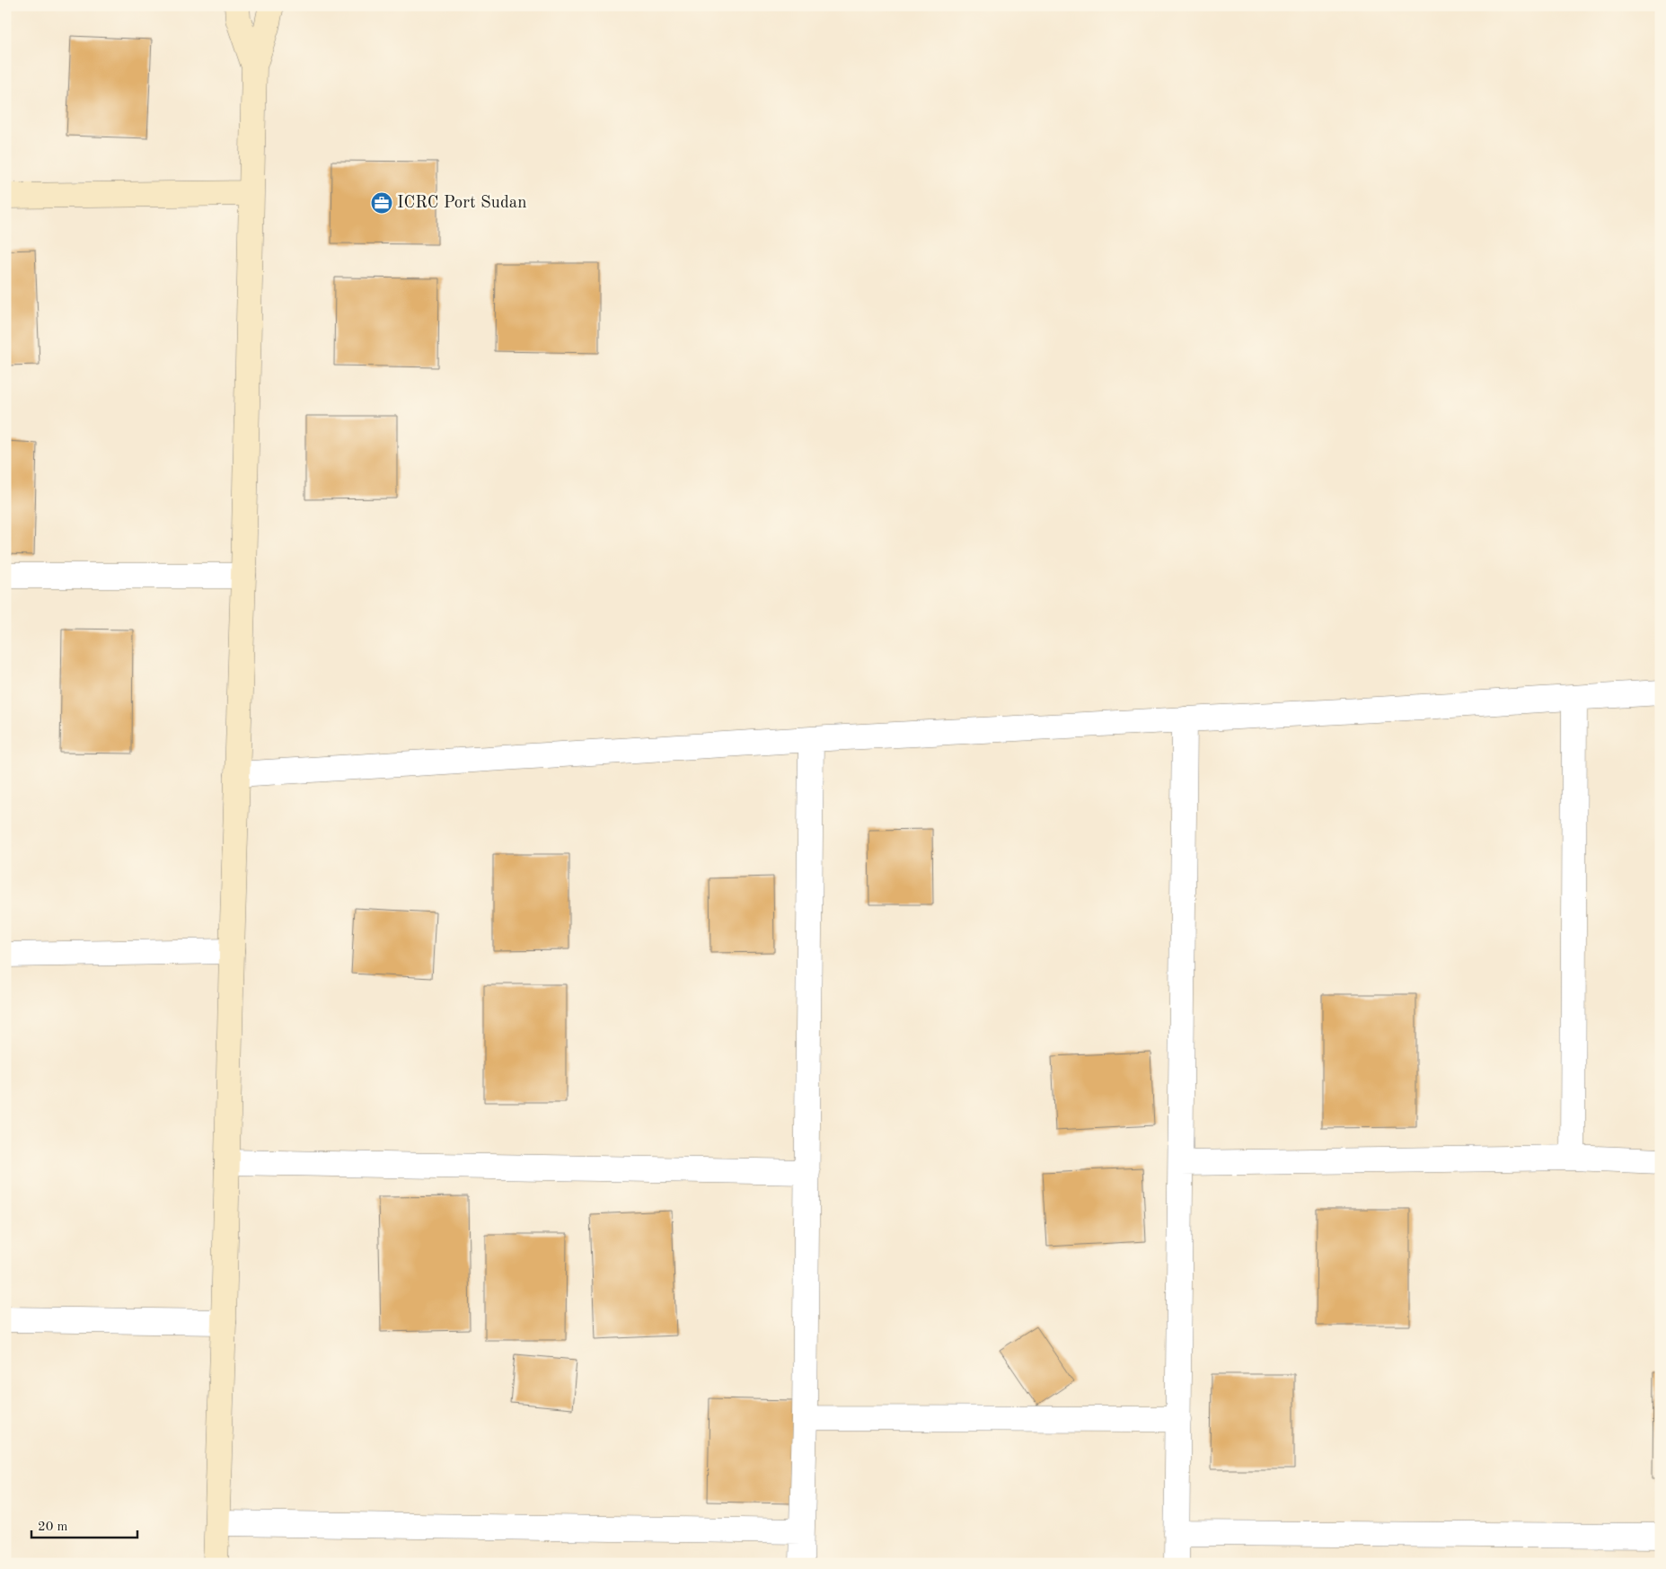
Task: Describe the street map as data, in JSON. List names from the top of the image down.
{
  "places": {
    "office": ["ICRC Port Sudan"]
  },
  "scale_bar": "20 m"
}
